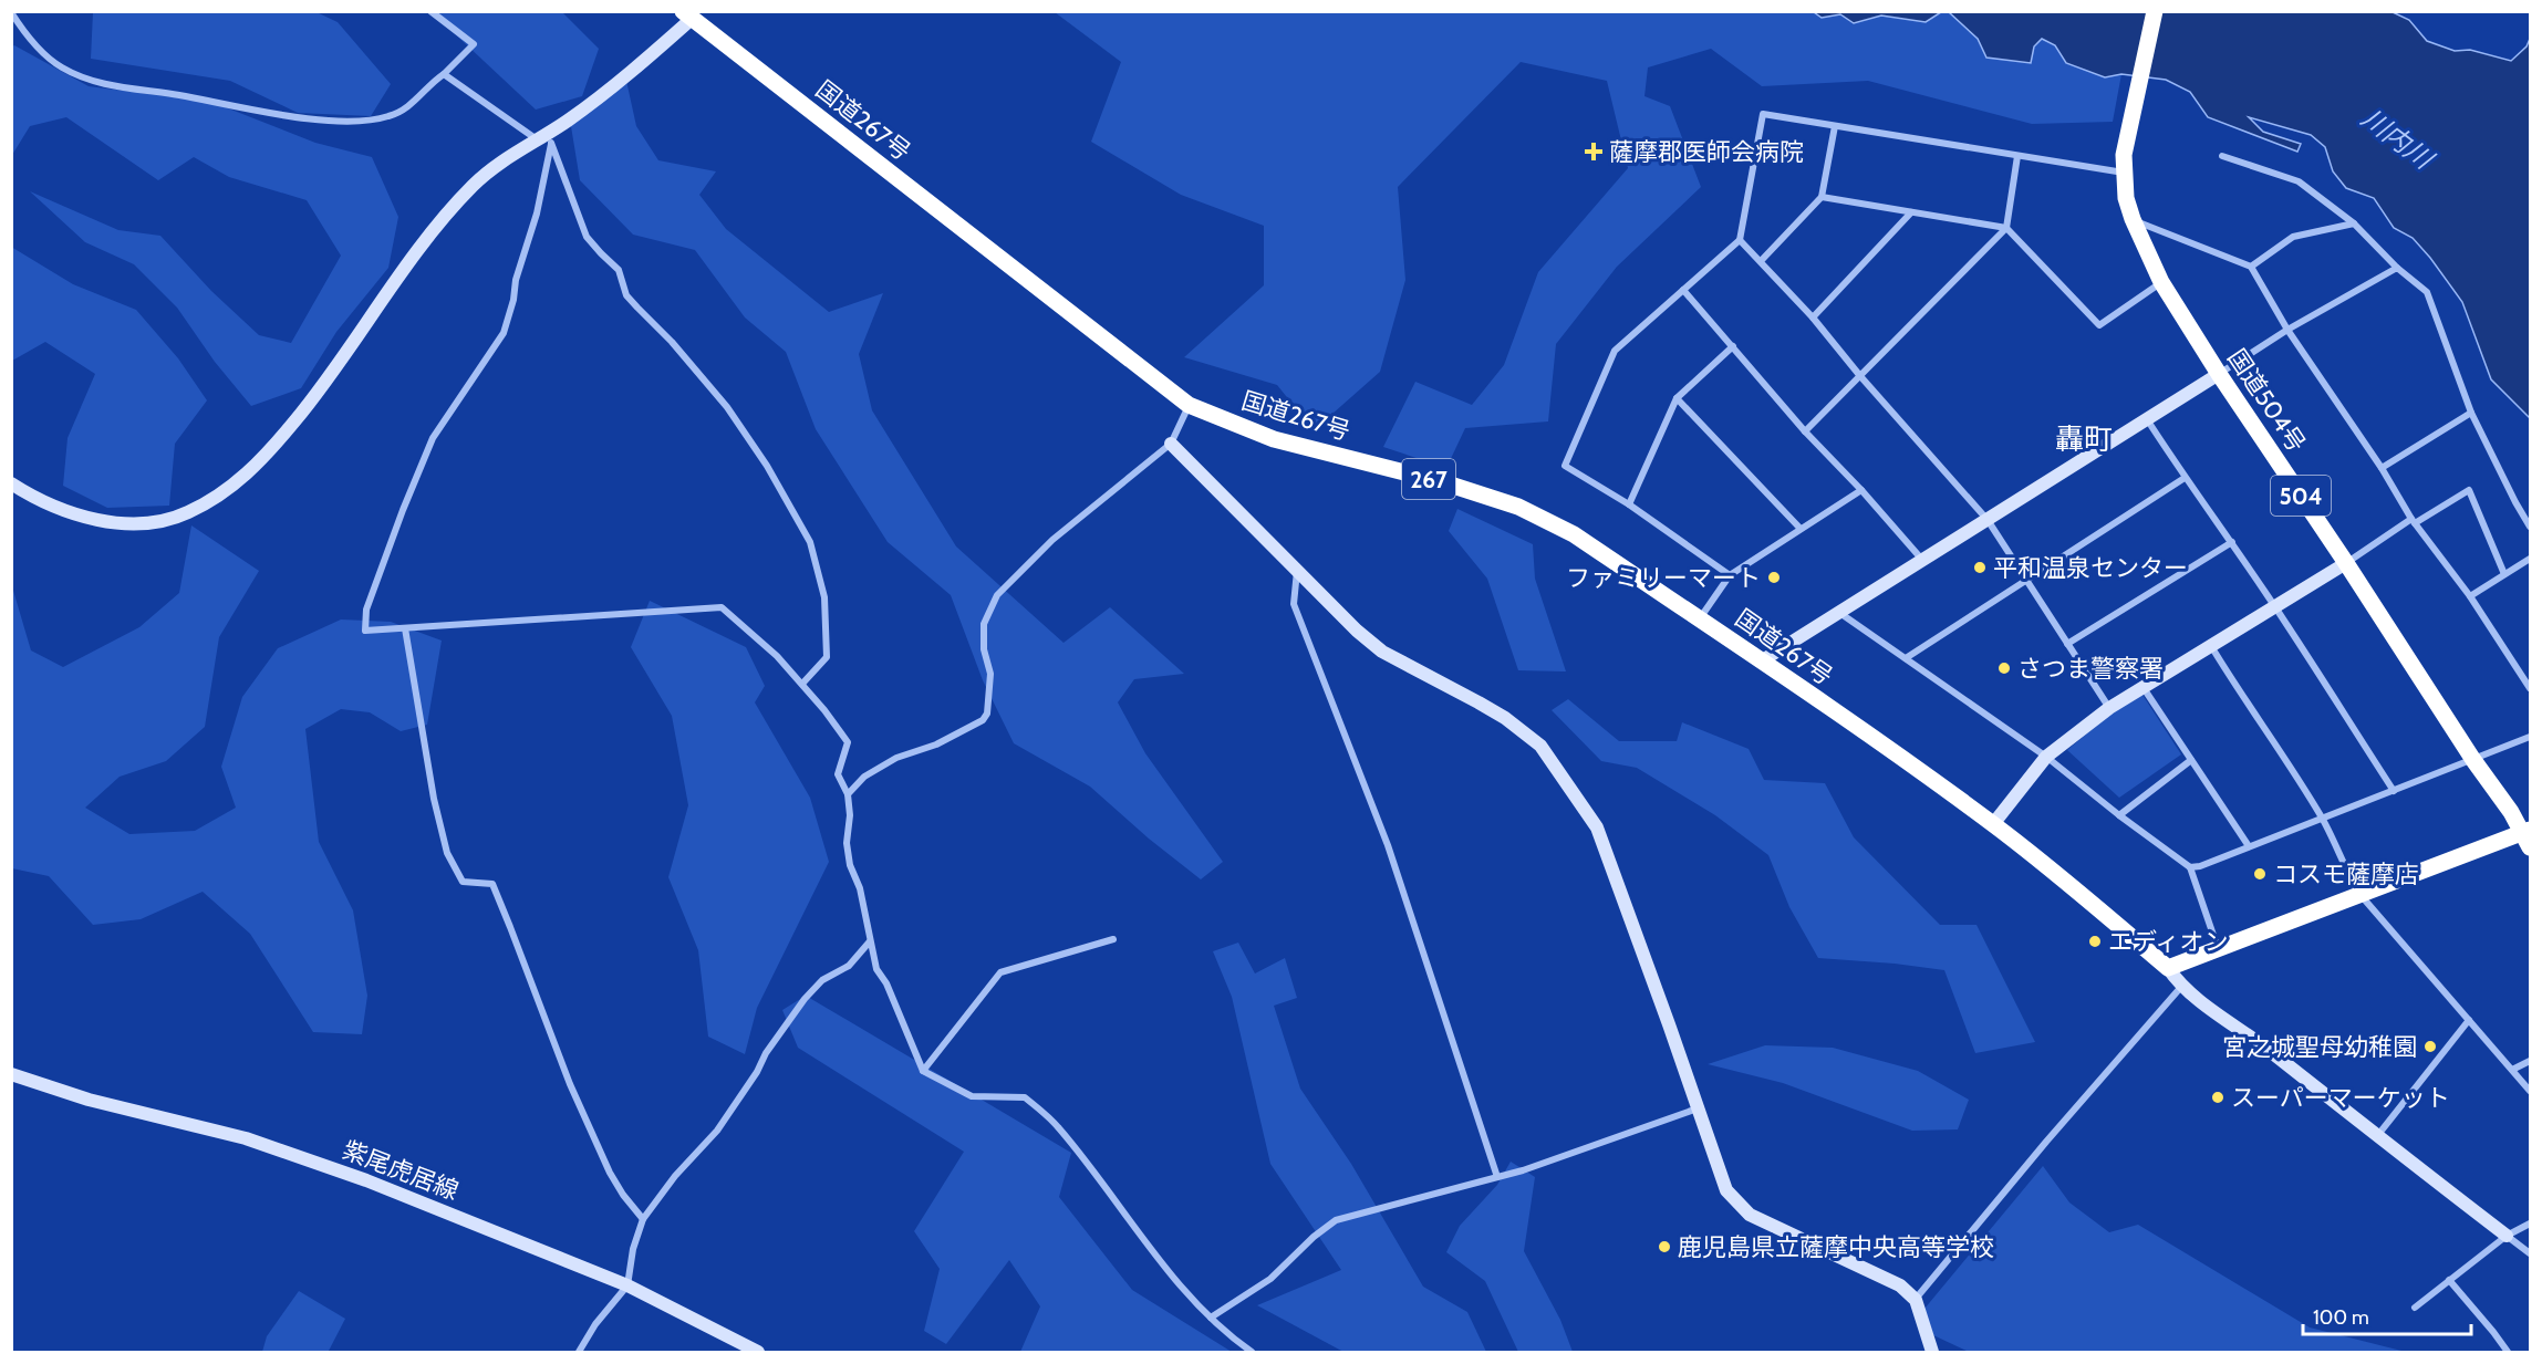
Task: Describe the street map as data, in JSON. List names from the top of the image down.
{
  "streets": {
    "highway": [
      "国道267号",
      "国道504号",
      "267",
      "504"
    ],
    "street": ["紫尾虎居線"]
  },
  "districts": ["轟町"],
  "water": ["川内川"],
  "places": {
    "health": ["薩摩郡医師会病院"],
    "other": [
      "平和温泉センター",
      "ファミリーマート",
      "さつま警察署",
      "コスモ薩摩店",
      "エディオン",
      "宮之城聖母幼稚園",
      "スーパーマーケット",
      "鹿児島県立薩摩中央高等学校"
    ]
  },
  "scale_bar": "100 m"
}
